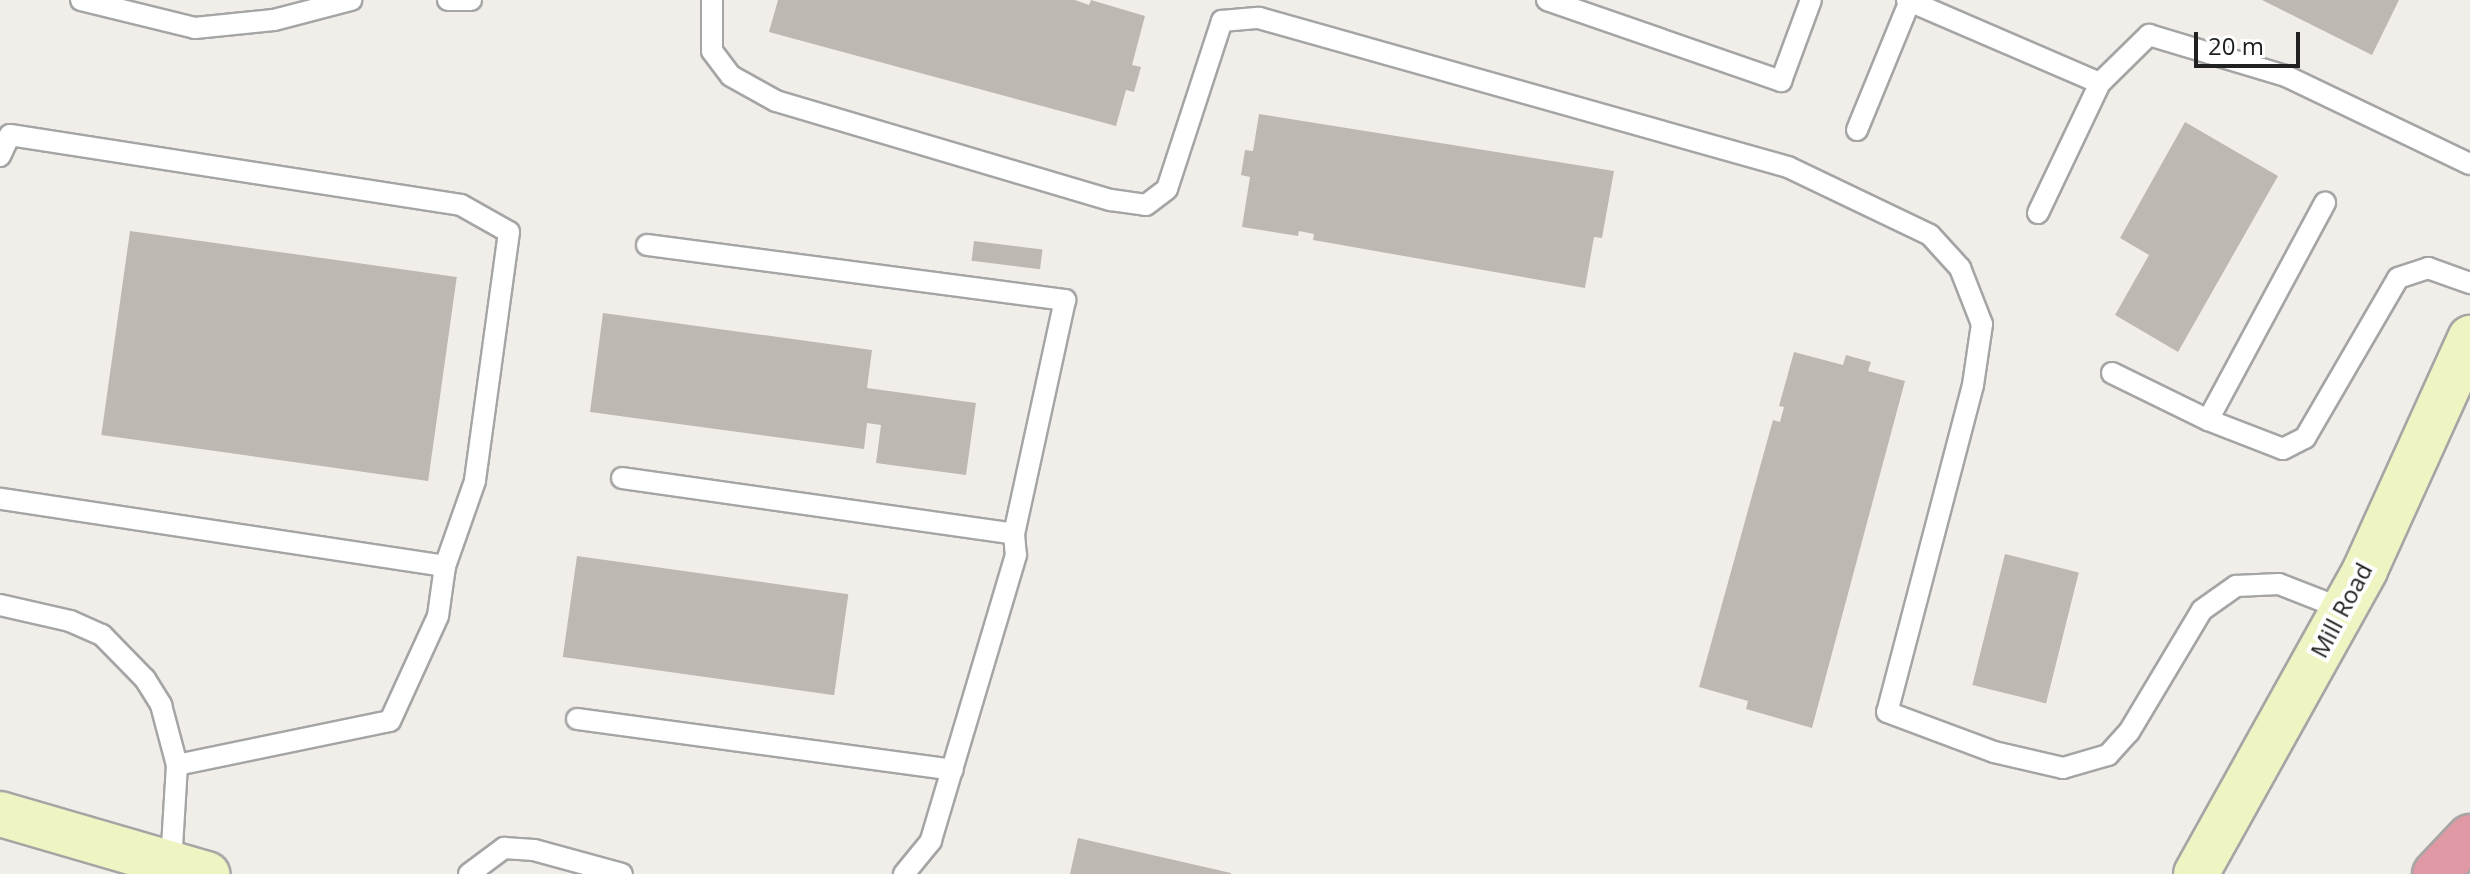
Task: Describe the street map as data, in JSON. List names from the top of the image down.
{
  "streets": {
    "main road": ["Mill Road"]
  },
  "scale_bar": "20 m"
}
